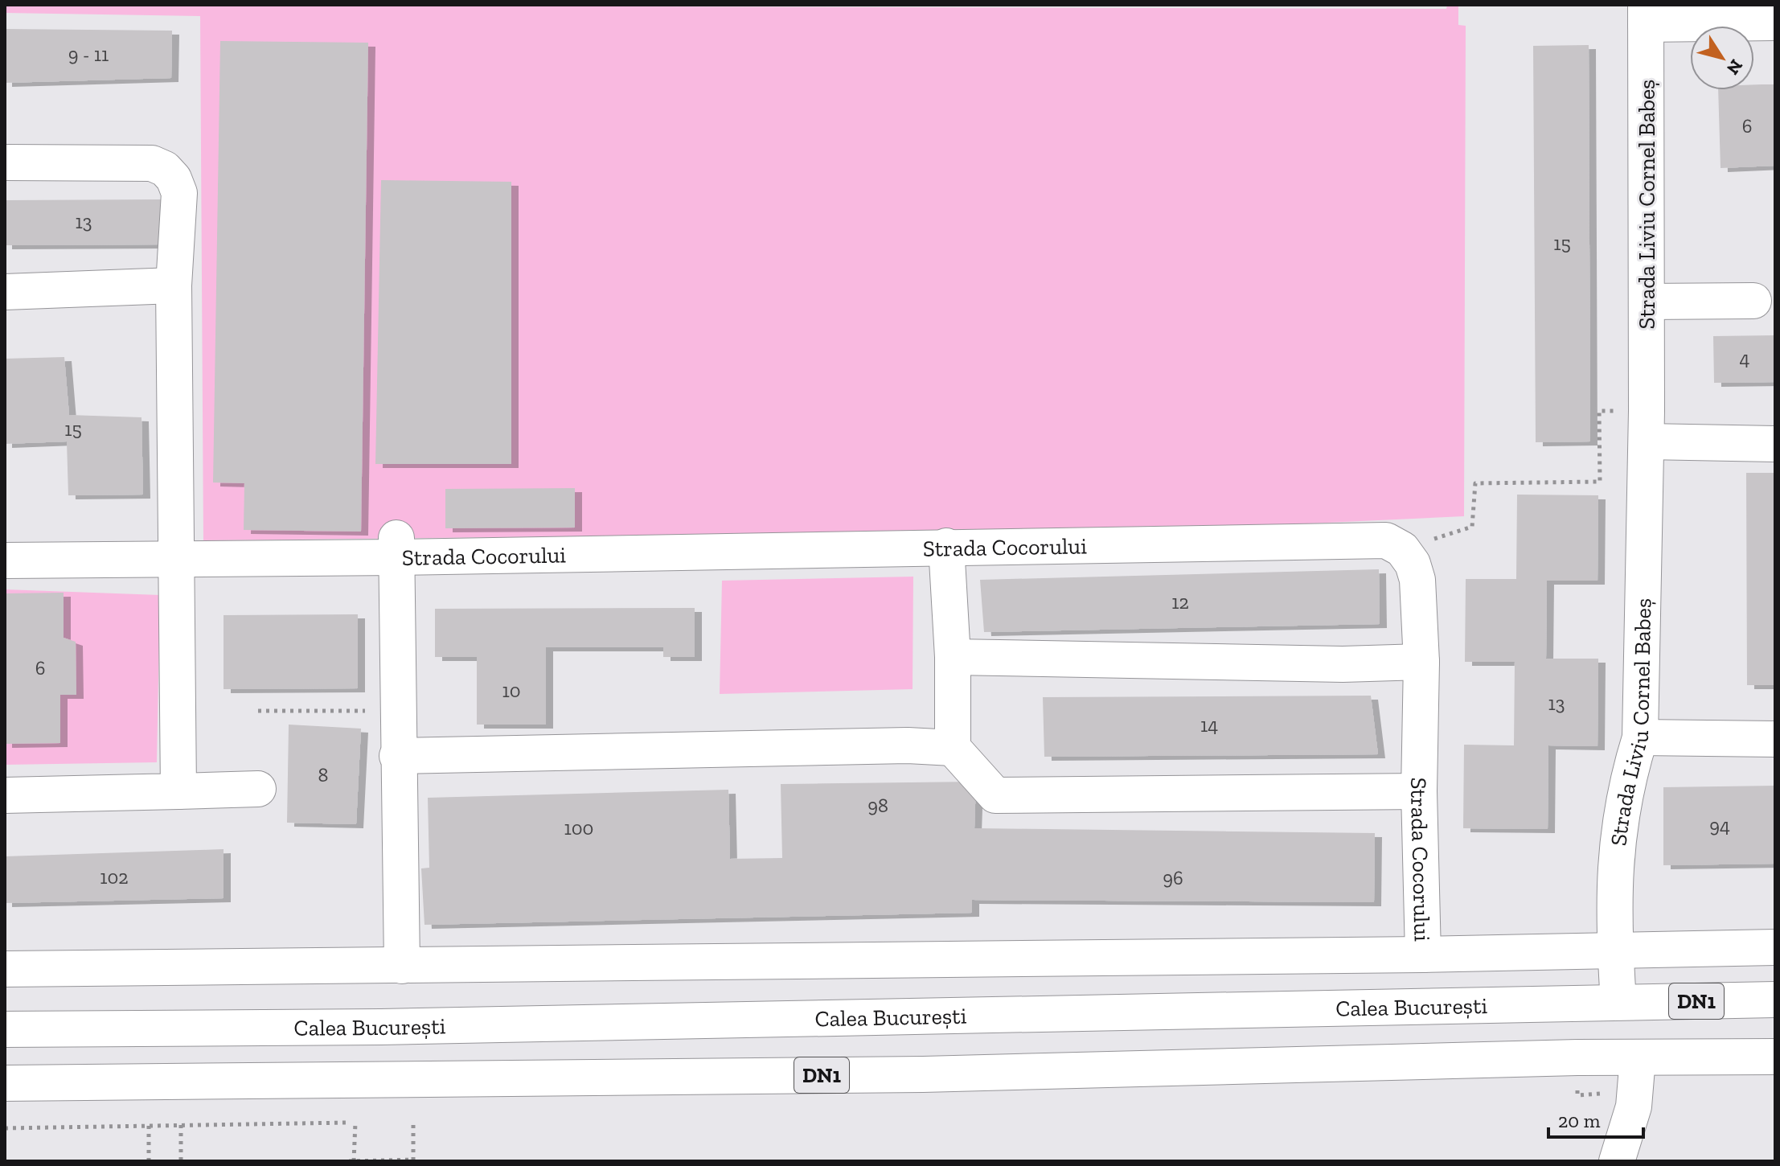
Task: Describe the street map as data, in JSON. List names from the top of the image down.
{
  "streets": {
    "street": [
      "Strada Liviu Cornel Babeș",
      "Strada Cocorului",
      "DN1",
      "Calea București"
    ]
  },
  "crossings": [
    ["Strada Liviu Cornel Babeș", "Strada Cocorului"],
    ["Strada Liviu Cornel Babeș", "Calea București"]
  ],
  "house_numbers": [
    "9 - 11",
    "6",
    "13",
    "15",
    "4",
    "15",
    "12",
    "6",
    "10",
    "13",
    "14",
    "8",
    "98",
    "94",
    "100",
    "102",
    "96"
  ],
  "scale_bar": "20 m",
  "north": "bottom right"
}
